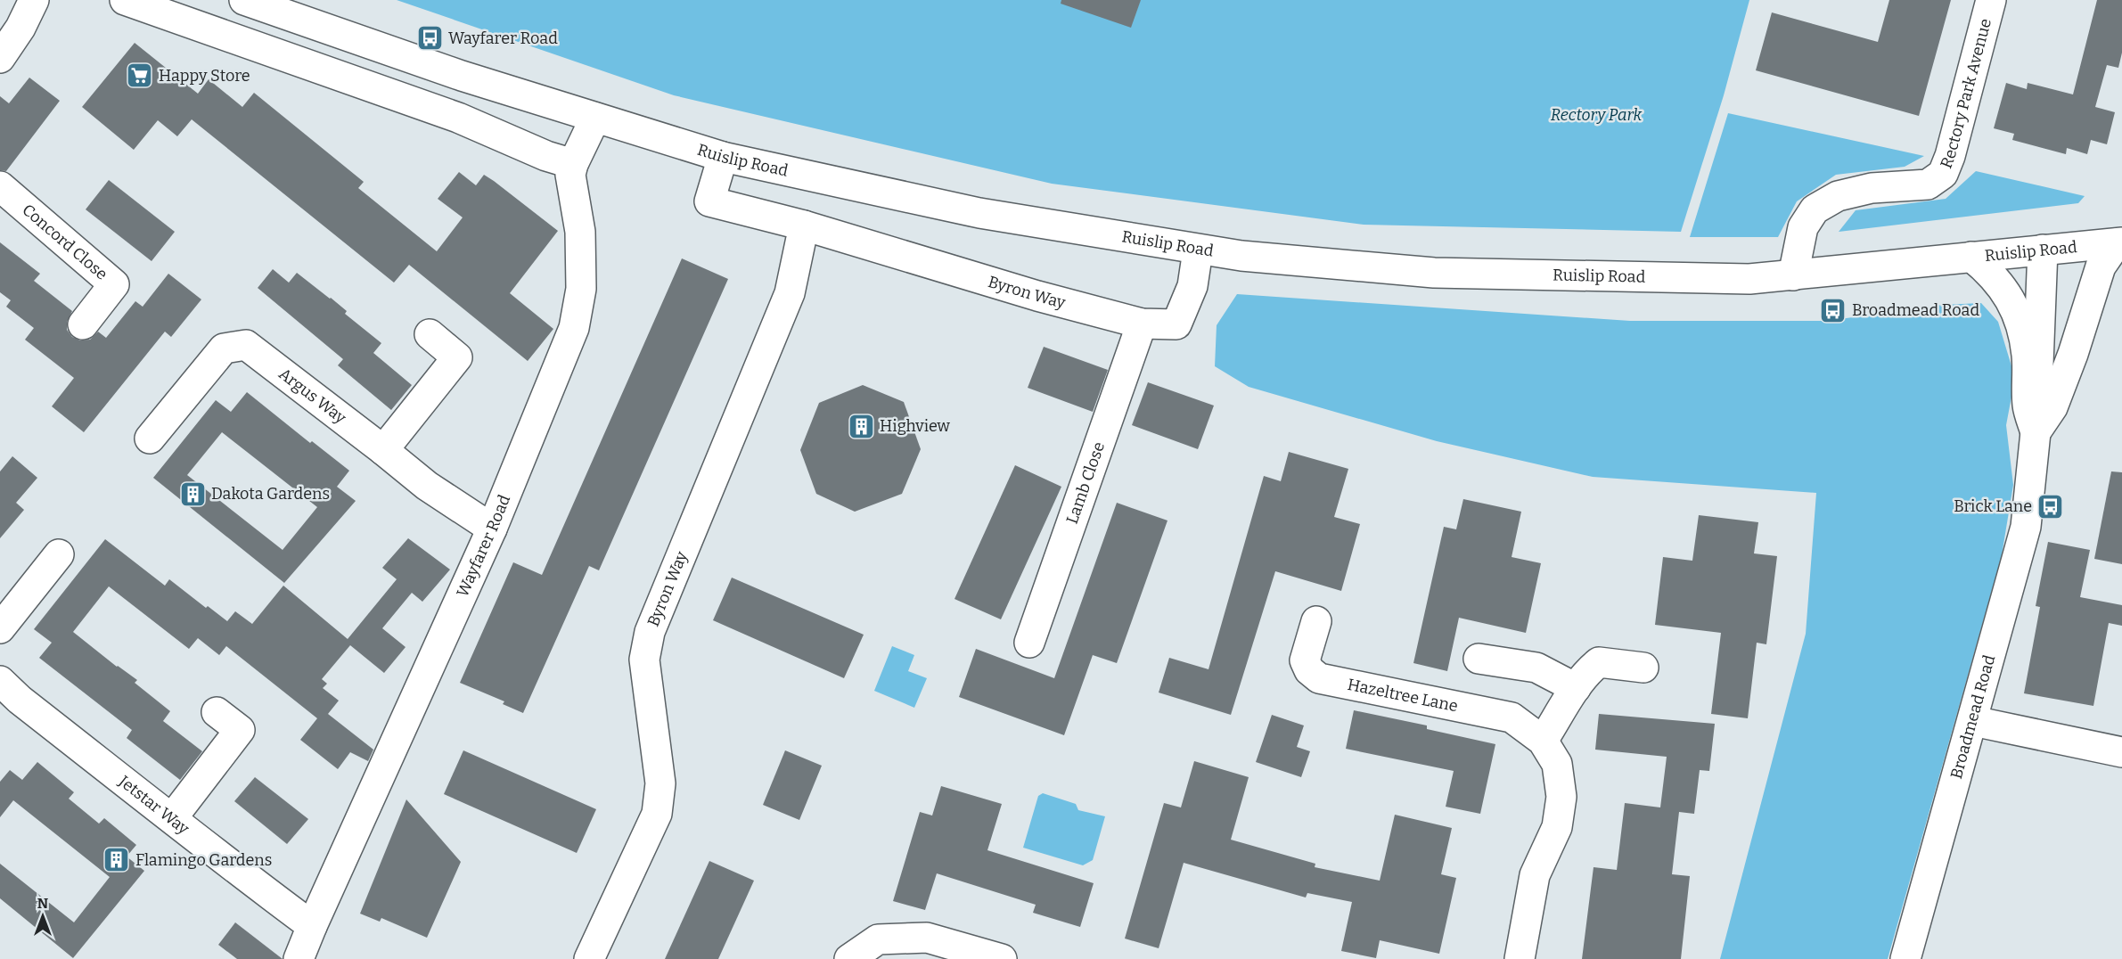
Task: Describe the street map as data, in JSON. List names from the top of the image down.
{
  "streets": {
    "street": [
      "Rectory Park Avenue",
      "Ruislip Road",
      "Concord Close",
      "Byron Way",
      "Argus Way",
      "Lamb Close",
      "Wayfarer Road",
      "Hazeltree Lane",
      "Broadmead Road",
      "Jetstar Way"
    ]
  },
  "crossings": [
    ["Rectory Park Avenue", "Ruislip Road"],
    ["Ruislip Road", "Byron Way"],
    ["Ruislip Road", "Wayfarer Road"],
    ["Ruislip Road", "Broadmead Road"],
    ["Byron Way", "Lamb Close"],
    ["Argus Way", "Wayfarer Road"],
    ["Wayfarer Road", "Jetstar Way"]
  ],
  "parks": ["Rectory Park"],
  "places": {
    "bus stop": ["Wayfarer Road", "Broadmead Road", "Brick Lane"],
    "supermarket": ["Happy Store"],
    "building": ["Highview", "Dakota Gardens", "Flamingo Gardens"]
  },
  "north": "top"
}
